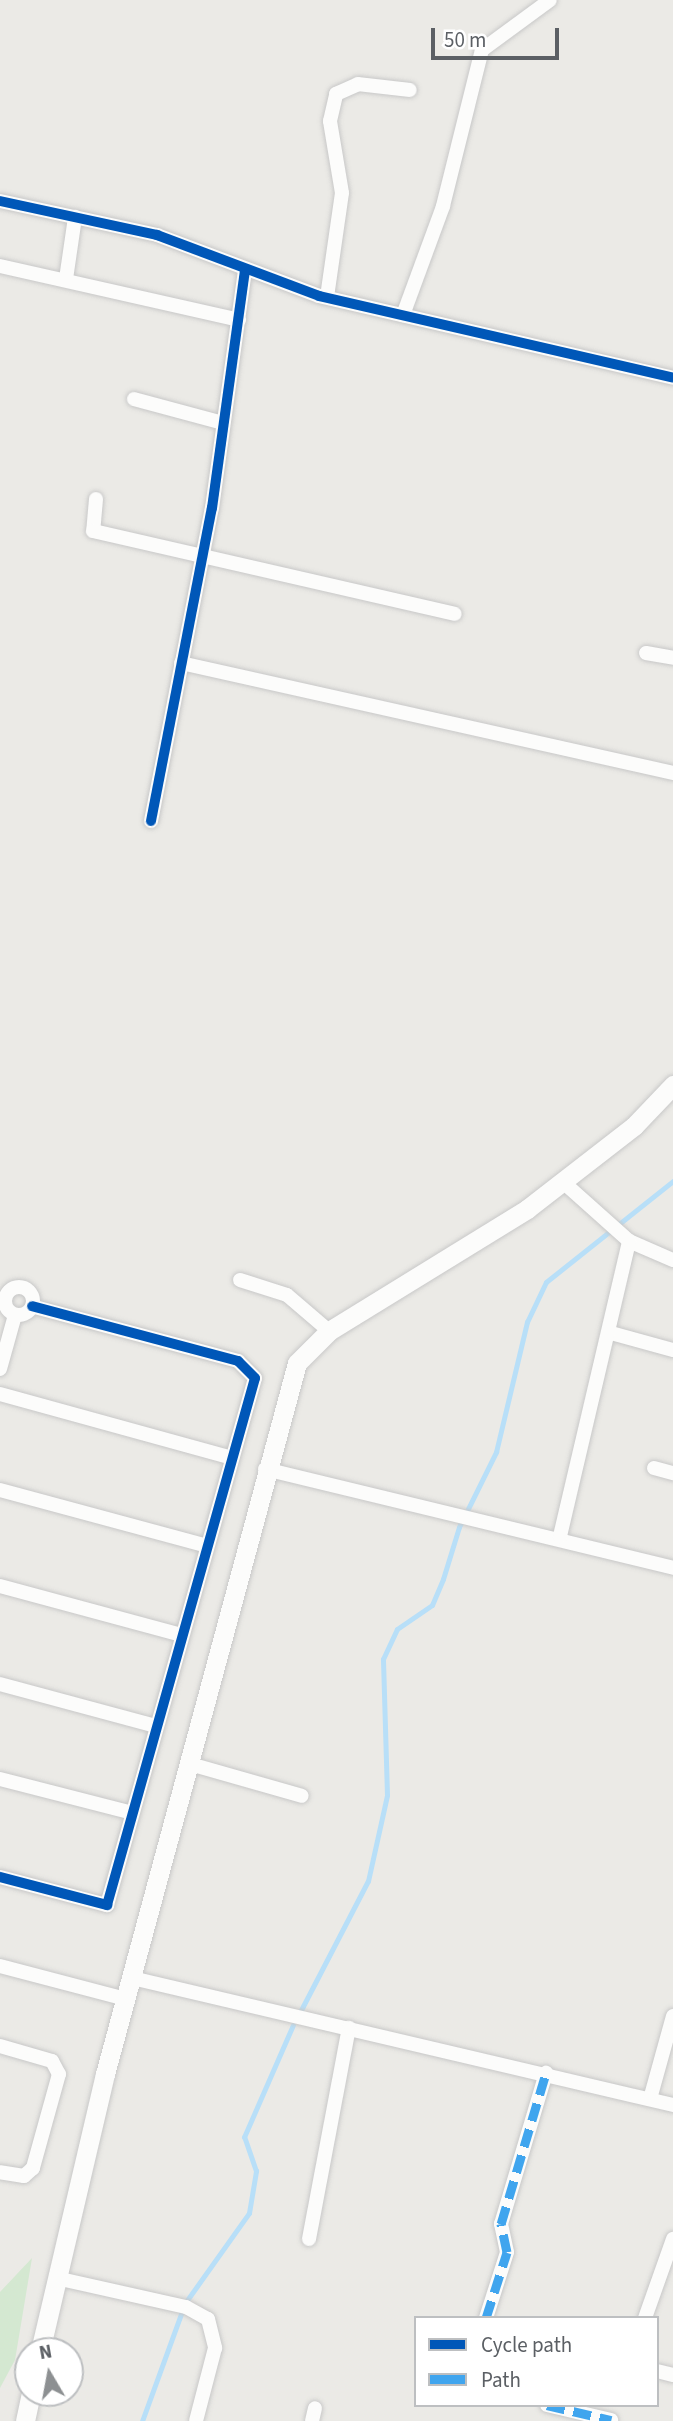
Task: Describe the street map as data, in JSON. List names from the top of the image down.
{
  "legend": ["Cycle path", "Path"],
  "scale_bar": "50 m",
  "north": "top"
}
